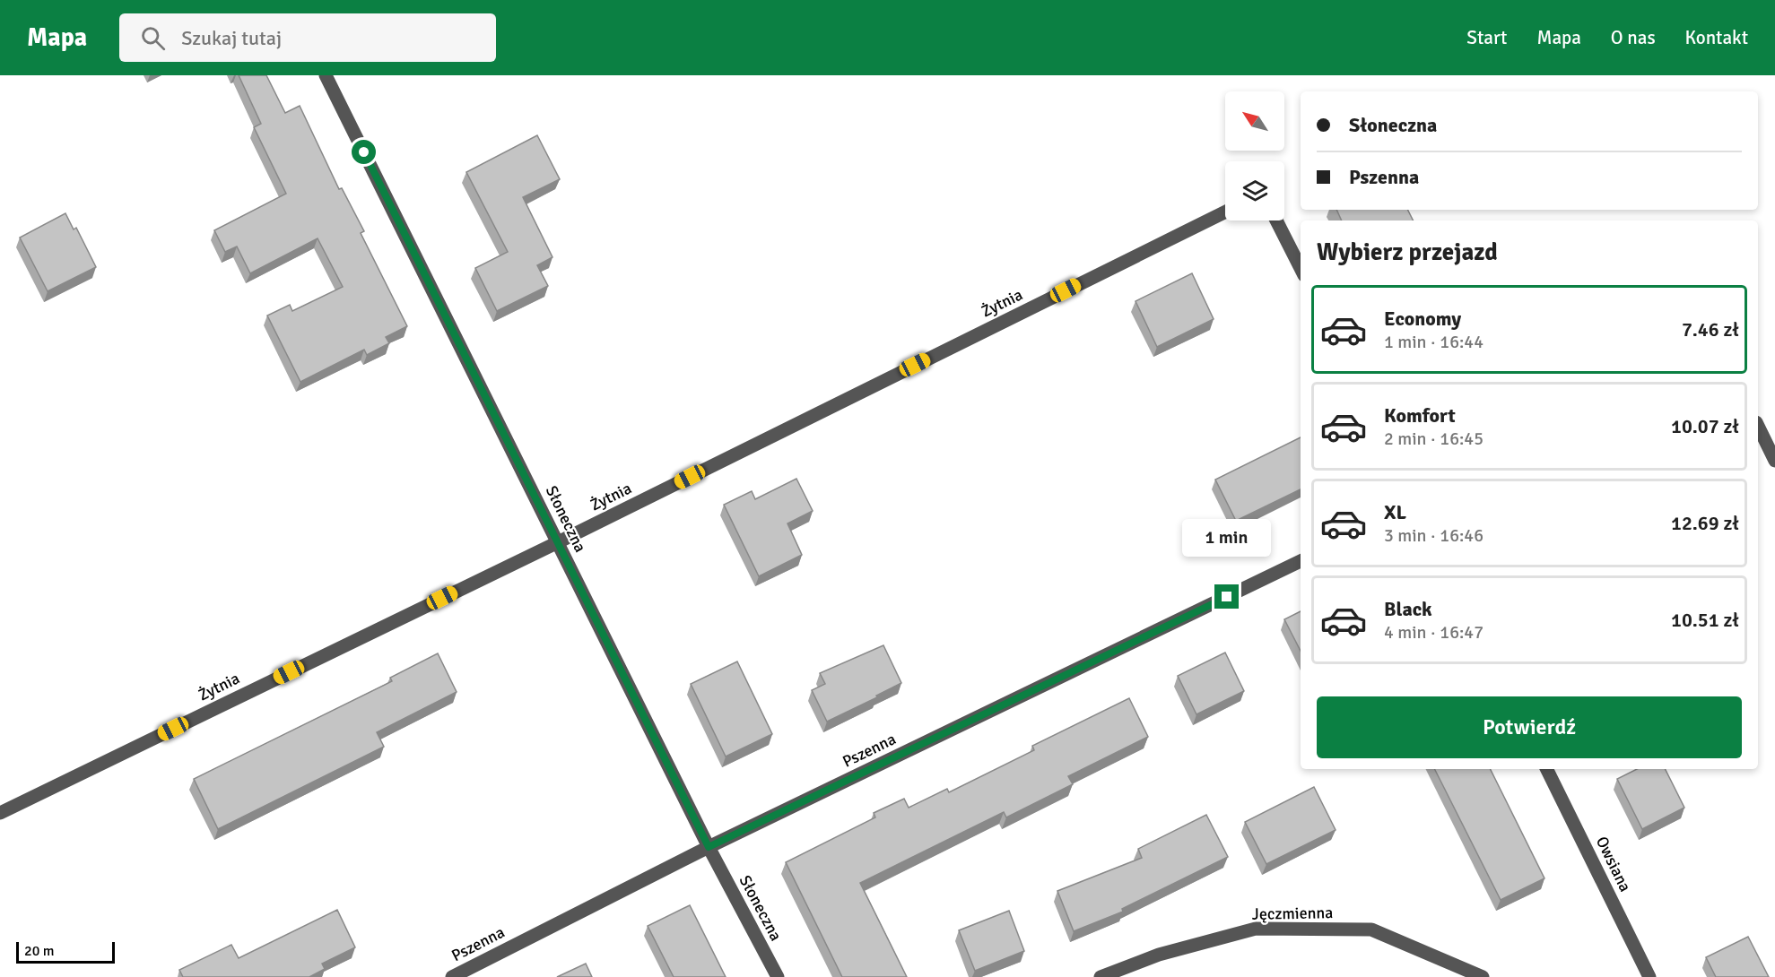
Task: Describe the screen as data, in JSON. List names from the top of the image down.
{
  "streets": {
    "street": [
      "Żytnia",
      "Słoneczna",
      "Pszenna",
      "Owsiana",
      "Jęczmienna"
    ]
  },
  "crossings": [
    ["Żytnia", "Słoneczna"],
    ["Słoneczna", "Pszenna"]
  ],
  "scale_bar": "20 m",
  "north": "top left",
  "page": {
    "header": "Mapa",
    "search": "Szukaj tutaj",
    "nav": [
      "Start",
      "Mapa",
      "O nas",
      "Kontakt"
    ],
    "banner": ["Słoneczna", "Pszenna"],
    "heading": "Wybierz przejazd",
    "list": [
      {
        "name": "Economy",
        "note": "1 min · 16:44",
        "value": "7.46 zł"
      },
      {
        "name": "Komfort",
        "note": "2 min · 16:45",
        "value": "10.07 zł"
      },
      {
        "name": "XL",
        "note": "3 min · 16:46",
        "value": "12.69 zł"
      },
      {
        "name": "Black",
        "note": "4 min · 16:47",
        "value": "10.51 zł"
      }
    ],
    "bubble": "1 min",
    "buttons": "Potwierdź",
    "scale": "20 m"
  }
}
